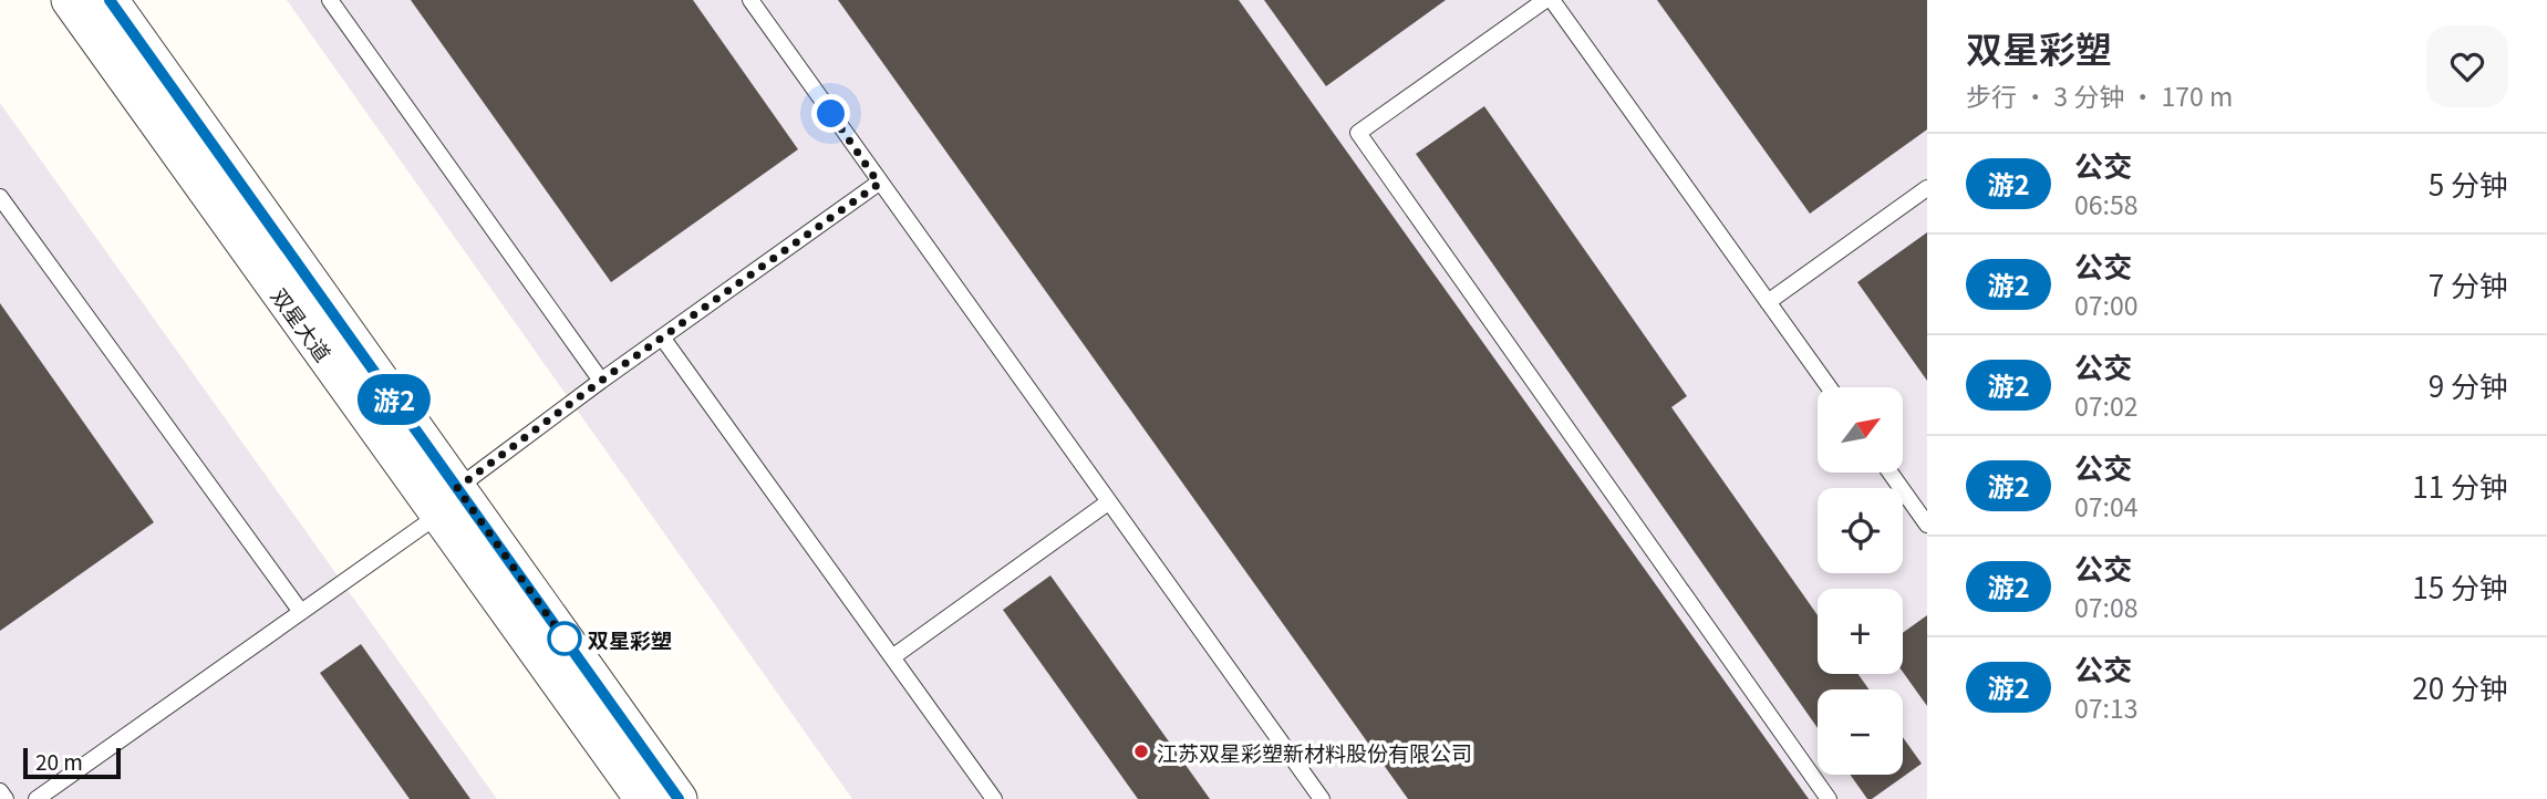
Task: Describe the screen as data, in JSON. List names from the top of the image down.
{
  "streets": {
    "street": ["双星大道"]
  },
  "places": ["双星彩塑", "江苏双星彩塑新材料股份有限公司"],
  "lines": ["bus line 游2"],
  "scale_bar": "20 m",
  "north": "top right",
  "page": {
    "on_map": "游2",
    "heading": ["双星彩塑", "步行 · 3 分钟 · 170 m"],
    "list": [
      {
        "mark": "游2",
        "name": "公交",
        "note": "06:58",
        "value": "5 分钟"
      },
      {
        "mark": "游2",
        "name": "公交",
        "note": "07:00",
        "value": "7 分钟"
      },
      {
        "mark": "游2",
        "name": "公交",
        "note": "07:02",
        "value": "9 分钟"
      },
      {
        "mark": "游2",
        "name": "公交",
        "note": "07:04",
        "value": "11 分钟"
      },
      {
        "mark": "游2",
        "name": "公交",
        "note": "07:08",
        "value": "15 分钟"
      },
      {
        "mark": "游2",
        "name": "公交",
        "note": "07:13",
        "value": "20 分钟"
      }
    ],
    "map_buttons": ["+", "−"],
    "scale": "20 m"
  }
}
